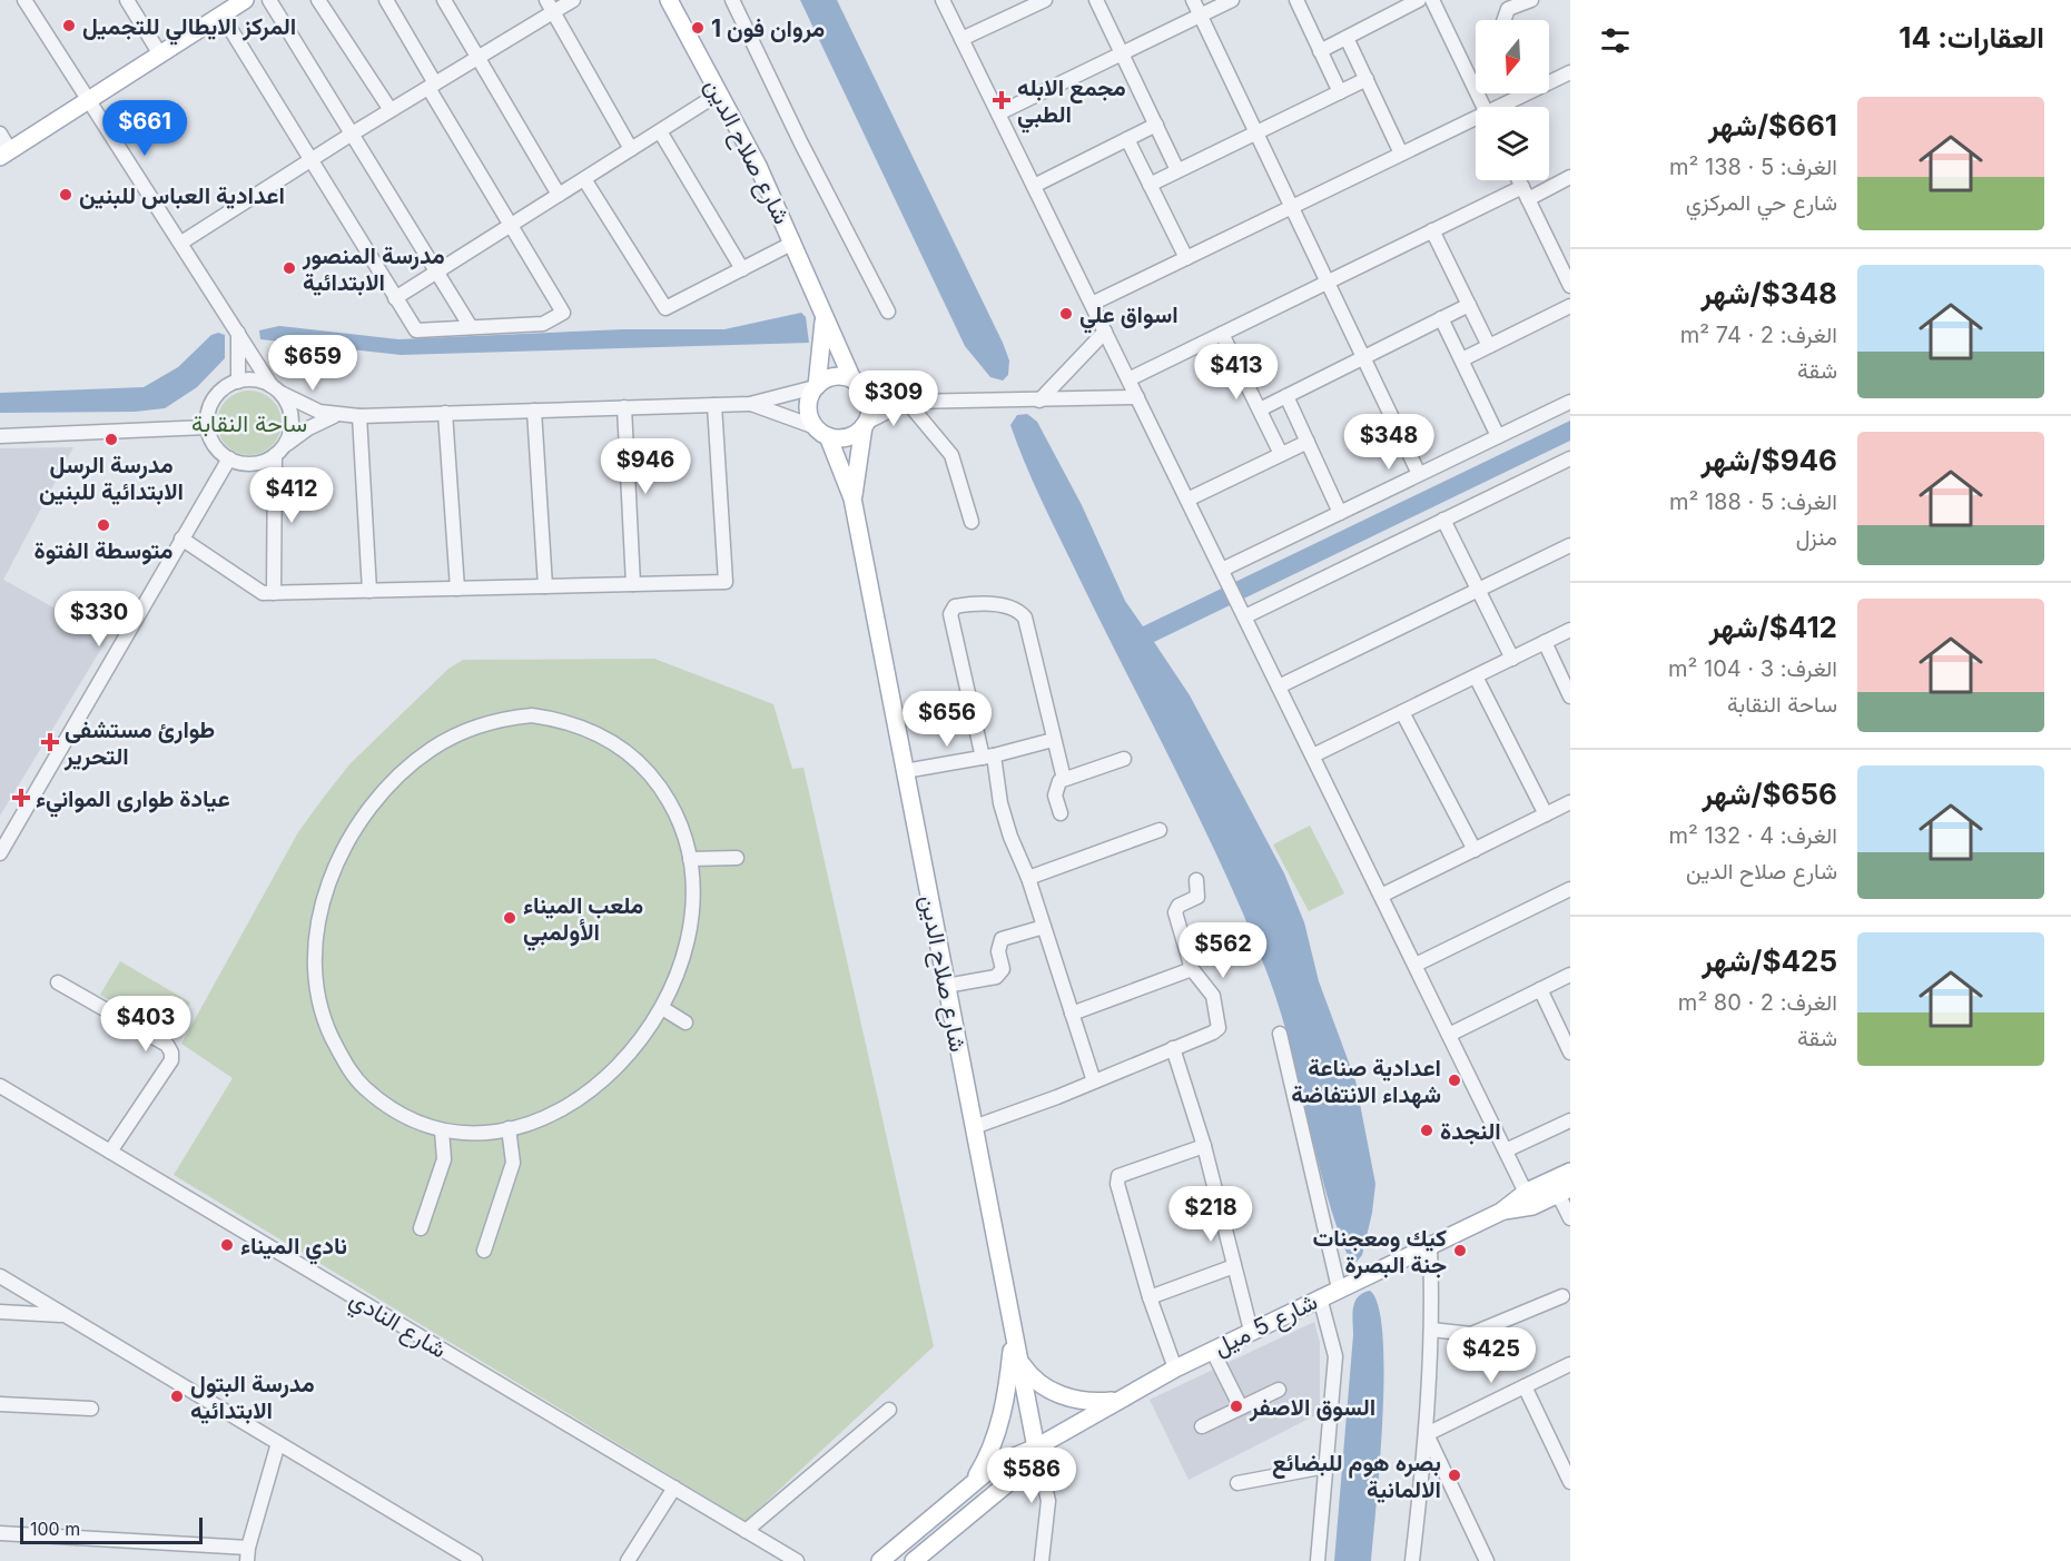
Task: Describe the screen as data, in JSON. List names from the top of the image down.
{
  "streets": {
    "main road": ["شارع صلاح الدين", "شارع 5 ميل"],
    "street": ["شارع النادي"]
  },
  "crossings": [
    ["شارع صلاح الدين", "شارع 5 ميل"]
  ],
  "parks": ["ساحة النقابة"],
  "places": {
    "other": [
      "المركز الايطالي للتجميل",
      "مروان فون 1",
      "اعدادية العباس للبنين",
      "مدرسة المنصور الابتدائية",
      "اسواق علي",
      "مدرسة الرسل الابتدائية للبنين",
      "متوسطة الفتوة",
      "ملعب الميناء الأولمبي",
      "اعدادية صناعة شهداء الانتفاضة",
      "النجدة",
      "نادي الميناء",
      "كيك ومعجنات جنة البصرة",
      "مدرسة البتول الابتدائيه",
      "السوق الاصفر",
      "بصره هوم للبضائع الالمانية"
    ],
    "health": ["مجمع الابله الطبي", "طوارئ مستشفى التحرير", "عيادة طوارى الموانيء"]
  },
  "scale_bar": "100 m",
  "north": "bottom",
  "page": {
    "heading": "العقارات: 14",
    "list": [
      {
        "name": "$661/شهر",
        "note": "الغرف: 5 · 138 m² · شارع حي المركزي"
      },
      {
        "name": "$348/شهر",
        "note": "الغرف: 2 · 74 m² · شقة"
      },
      {
        "name": "$946/شهر",
        "note": "الغرف: 5 · 188 m² · منزل"
      },
      {
        "name": "$412/شهر",
        "note": "الغرف: 3 · 104 m² · ساحة النقابة"
      },
      {
        "name": "$656/شهر",
        "note": "الغرف: 4 · 132 m² · شارع صلاح الدين"
      },
      {
        "name": "$425/شهر",
        "note": "الغرف: 2 · 80 m² · شقة"
      }
    ],
    "price": [
      "$661",
      "$659",
      "$413",
      "$309",
      "$348",
      "$946",
      "$412",
      "$330",
      "$656",
      "$562",
      "$403",
      "$218",
      "$425",
      "$586"
    ],
    "scale": "100 m"
  }
}
